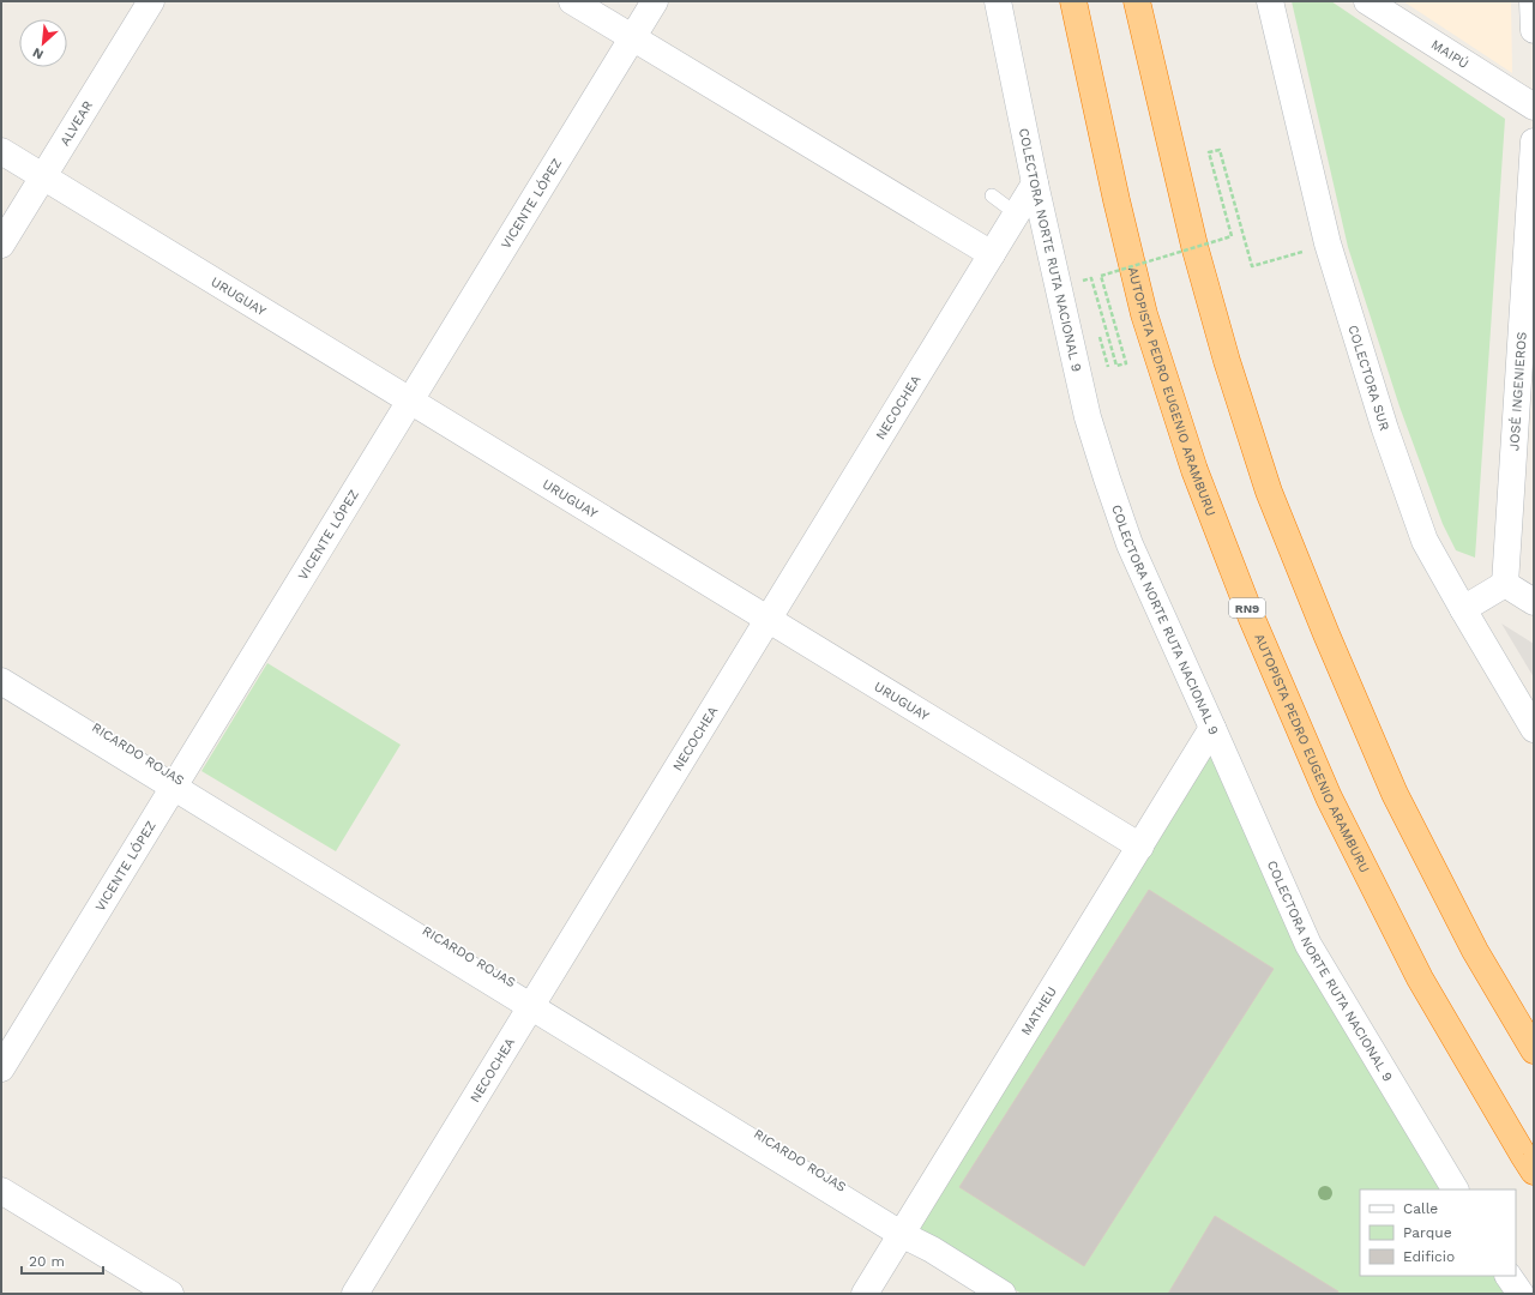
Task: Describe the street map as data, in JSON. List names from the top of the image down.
{
  "streets": {
    "highway": ["AUTOPISTA PEDRO EUGENIO ARAMBURU", "RN9"],
    "street": [
      "MAIPÚ",
      "ALVEAR",
      "VICENTE LÓPEZ",
      "COLECTORA NORTE RUTA NACIONAL 9",
      "URUGUAY",
      "COLECTORA SUR",
      "JOSÉ INGENIEROS",
      "NECOCHEA",
      "RICARDO ROJAS",
      "MATHEU"
    ]
  },
  "crossings": [
    ["ALVEAR", "URUGUAY"],
    ["VICENTE LÓPEZ", "URUGUAY"],
    ["VICENTE LÓPEZ", "RICARDO ROJAS"],
    ["COLECTORA NORTE RUTA NACIONAL 9", "NECOCHEA"],
    ["COLECTORA NORTE RUTA NACIONAL 9", "MATHEU"],
    ["URUGUAY", "NECOCHEA"],
    ["URUGUAY", "MATHEU"],
    ["NECOCHEA", "RICARDO ROJAS"],
    ["RICARDO ROJAS", "MATHEU"]
  ],
  "legend": ["Calle", "Parque", "Edificio"],
  "scale_bar": "20 m",
  "north": "bottom left"
}
